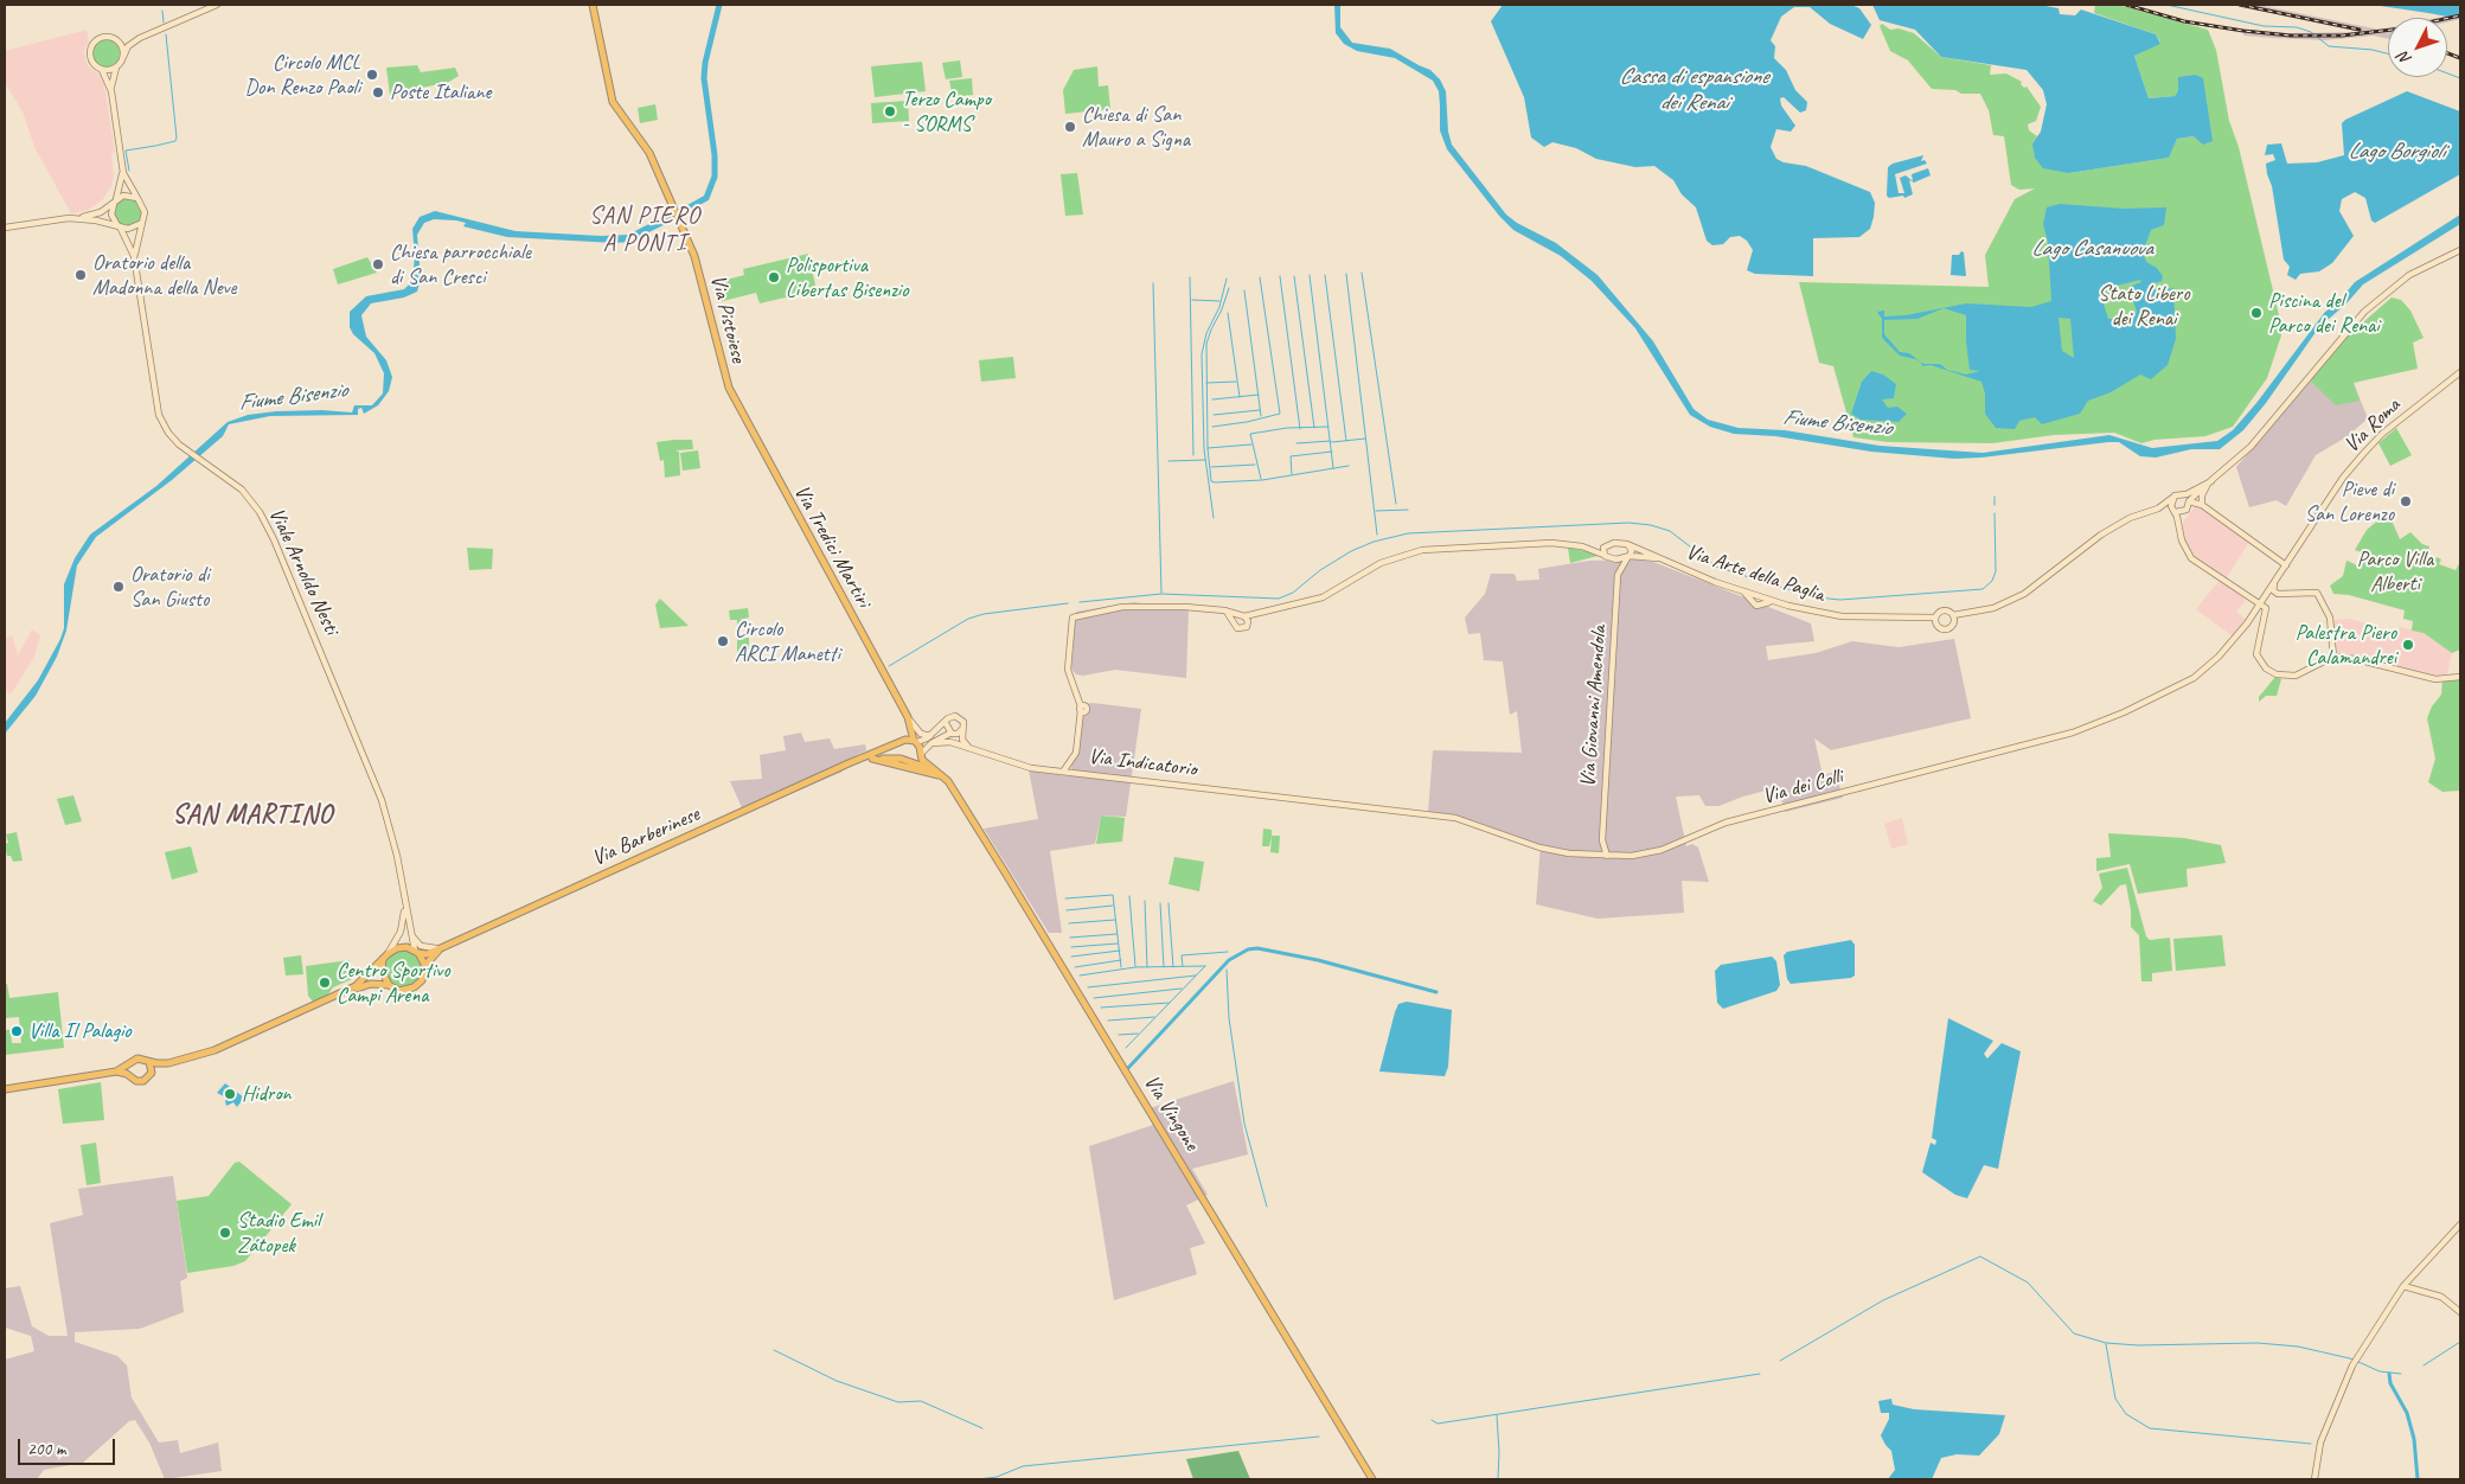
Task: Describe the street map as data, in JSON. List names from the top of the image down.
{
  "streets": {
    "main road": [
      "Via Pistoiese",
      "Via Roma",
      "Via Tredici Martiri",
      "Viale Arnoldo Nesti",
      "Via Arte della Paglia",
      "Via Giovanni Amendola",
      "Via Indicatorio",
      "Via dei Colli",
      "Via Barberinese",
      "Via Vingone"
    ]
  },
  "crossings": [
    ["Via Pistoiese", "Via Tredici Martiri"],
    ["Via Roma", "Via dei Colli"],
    ["Via Tredici Martiri", "Via Barberinese"],
    ["Via Tredici Martiri", "Via Vingone"],
    ["Viale Arnoldo Nesti", "Via Barberinese"],
    ["Via Arte della Paglia", "Via Giovanni Amendola"],
    ["Via Giovanni Amendola", "Via dei Colli"],
    ["Via Indicatorio", "Via dei Colli"],
    ["Via Barberinese", "Via Vingone"]
  ],
  "districts": ["SAN PIERO A PONTI", "SAN MARTINO"],
  "water": [
    "Cassa di espansione dei Renai",
    "Lago Borgioli",
    "Lago Casanuova",
    "Fiume Bisenzio"
  ],
  "parks": ["Stato Libero dei Renai", "Parco Villa Alberti"],
  "places": [
    "Circolo MCL Don Renzo Paoli",
    "Poste Italiane",
    "Terzo Campo - SORMS",
    "Chiesa di San Mauro a Signa",
    "Chiesa parrocchiale di San Cresci",
    "Oratorio della Madonna della Neve",
    "Polisportiva Libertas Bisenzio",
    "Piscina del Parco dei Renai",
    "Pieve di San Lorenzo",
    "Oratorio di San Giusto",
    "Circolo ARCI Manetti",
    "Palestra Piero Calamandrei",
    "Centro Sportivo Campi Arena",
    "Villa Il Palagio",
    "Hidron",
    "Stadio Emil Zátopek"
  ],
  "scale_bar": "200 m",
  "north": "bottom left"
}
